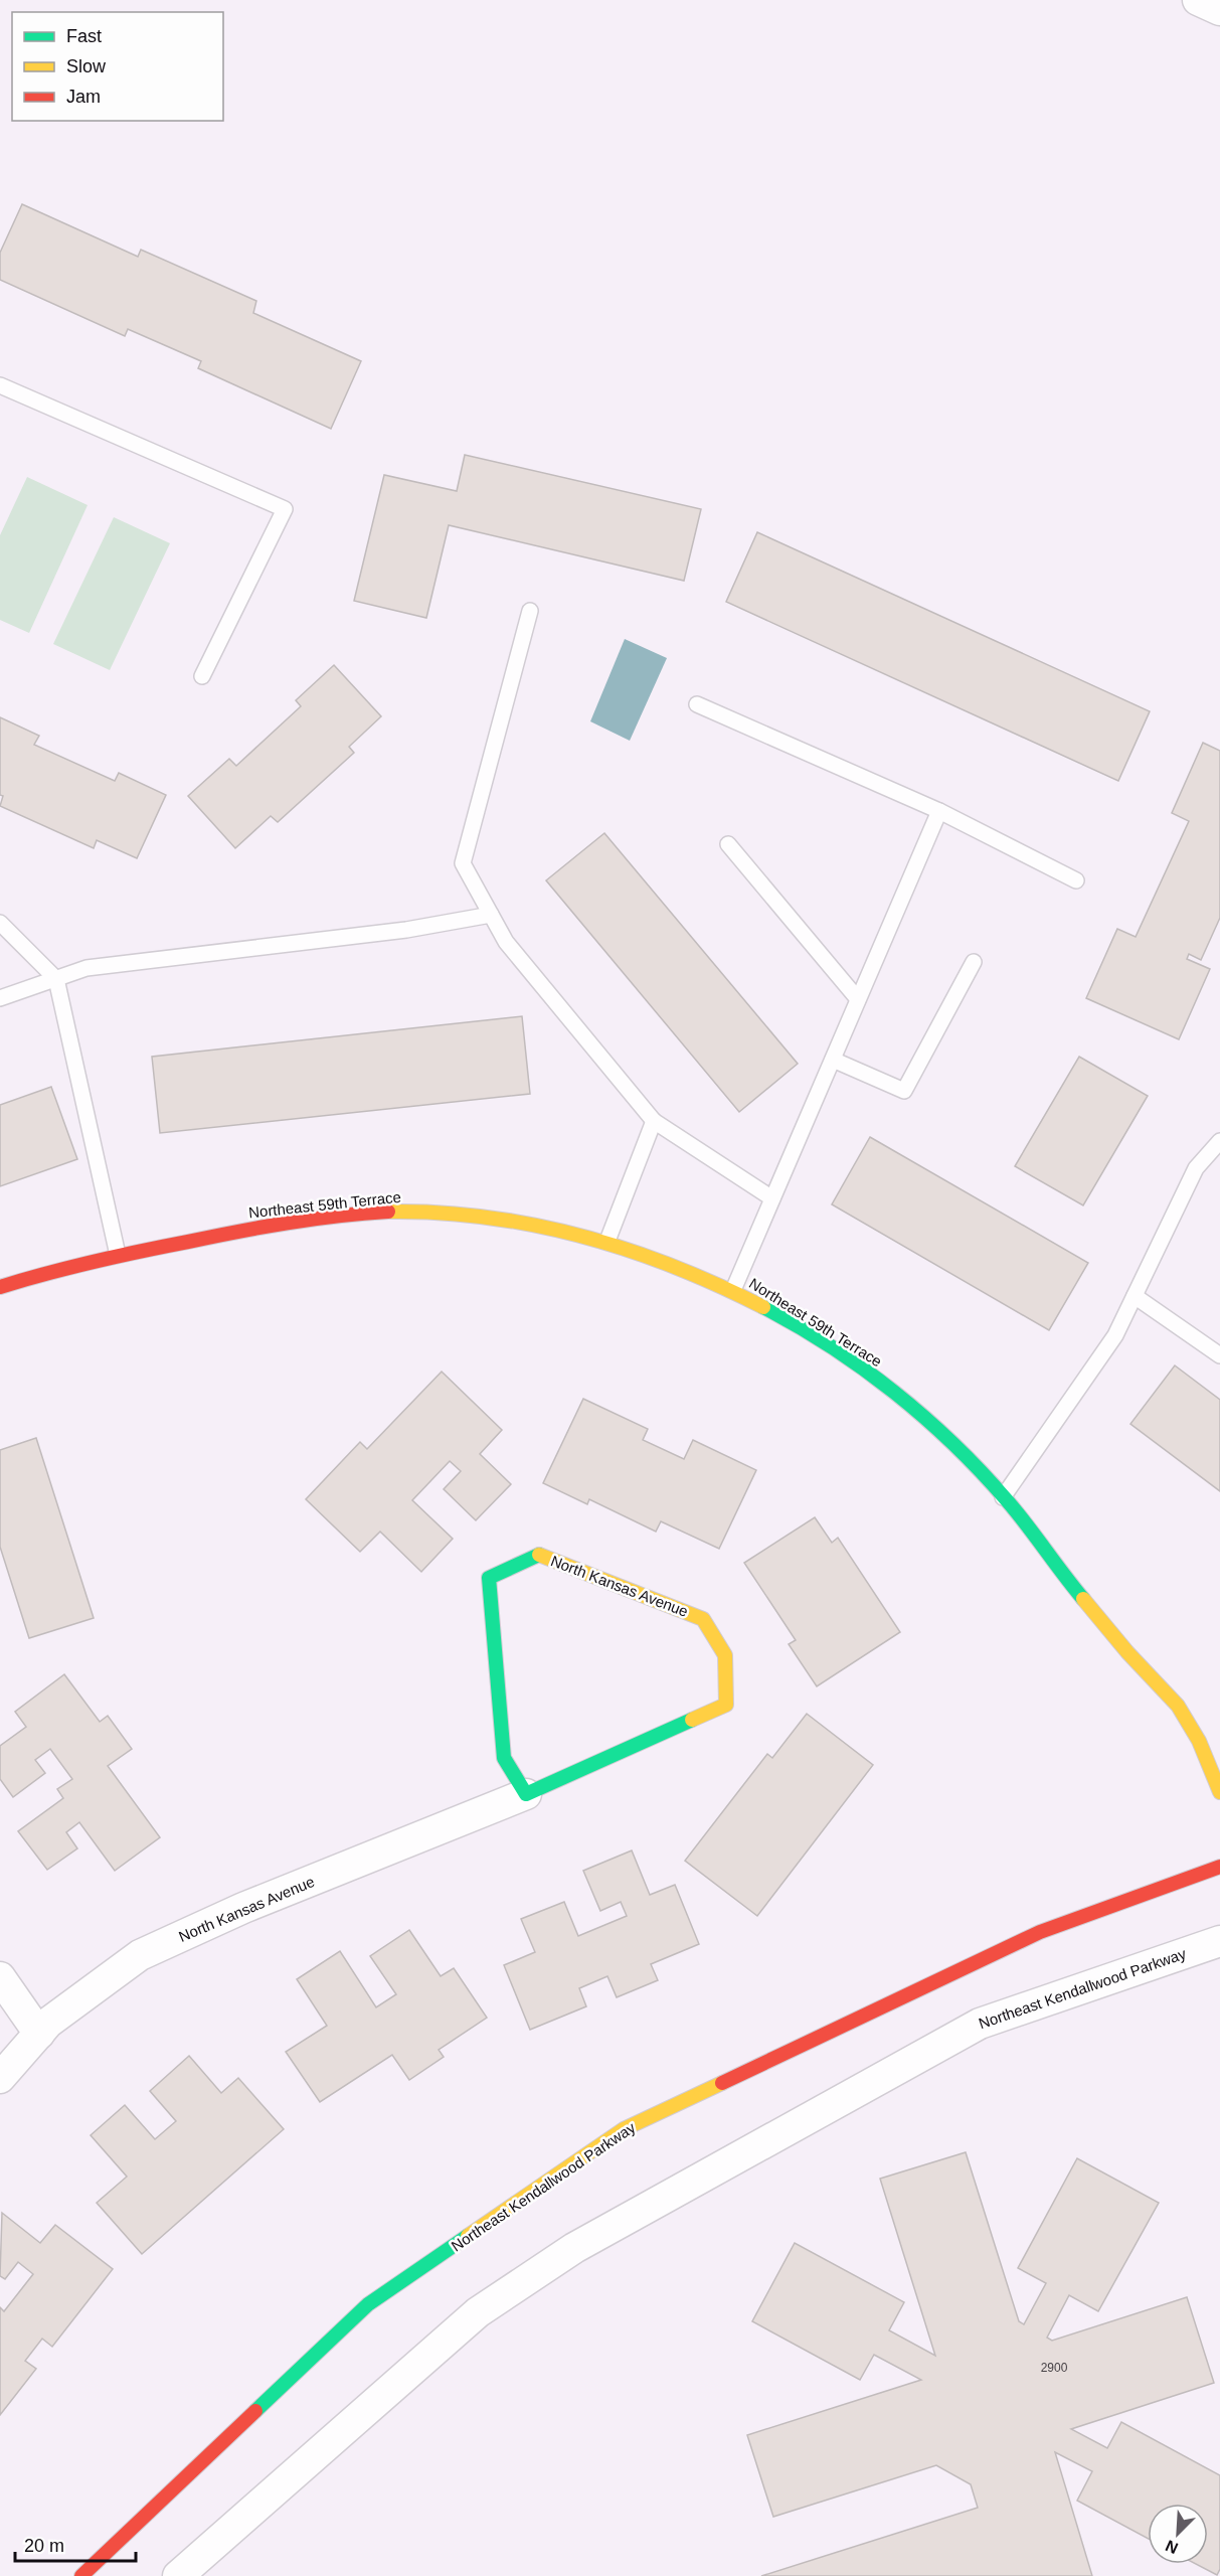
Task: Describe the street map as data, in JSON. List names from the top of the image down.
{
  "streets": {
    "street": ["Northeast 59th Terrace", "North Kansas Avenue", "Northeast Kendallwood Parkway"]
  },
  "house_numbers": ["2900"],
  "legend": ["Fast", "Slow", "Jam"],
  "scale_bar": "20 m",
  "north": "bottom left"
}
